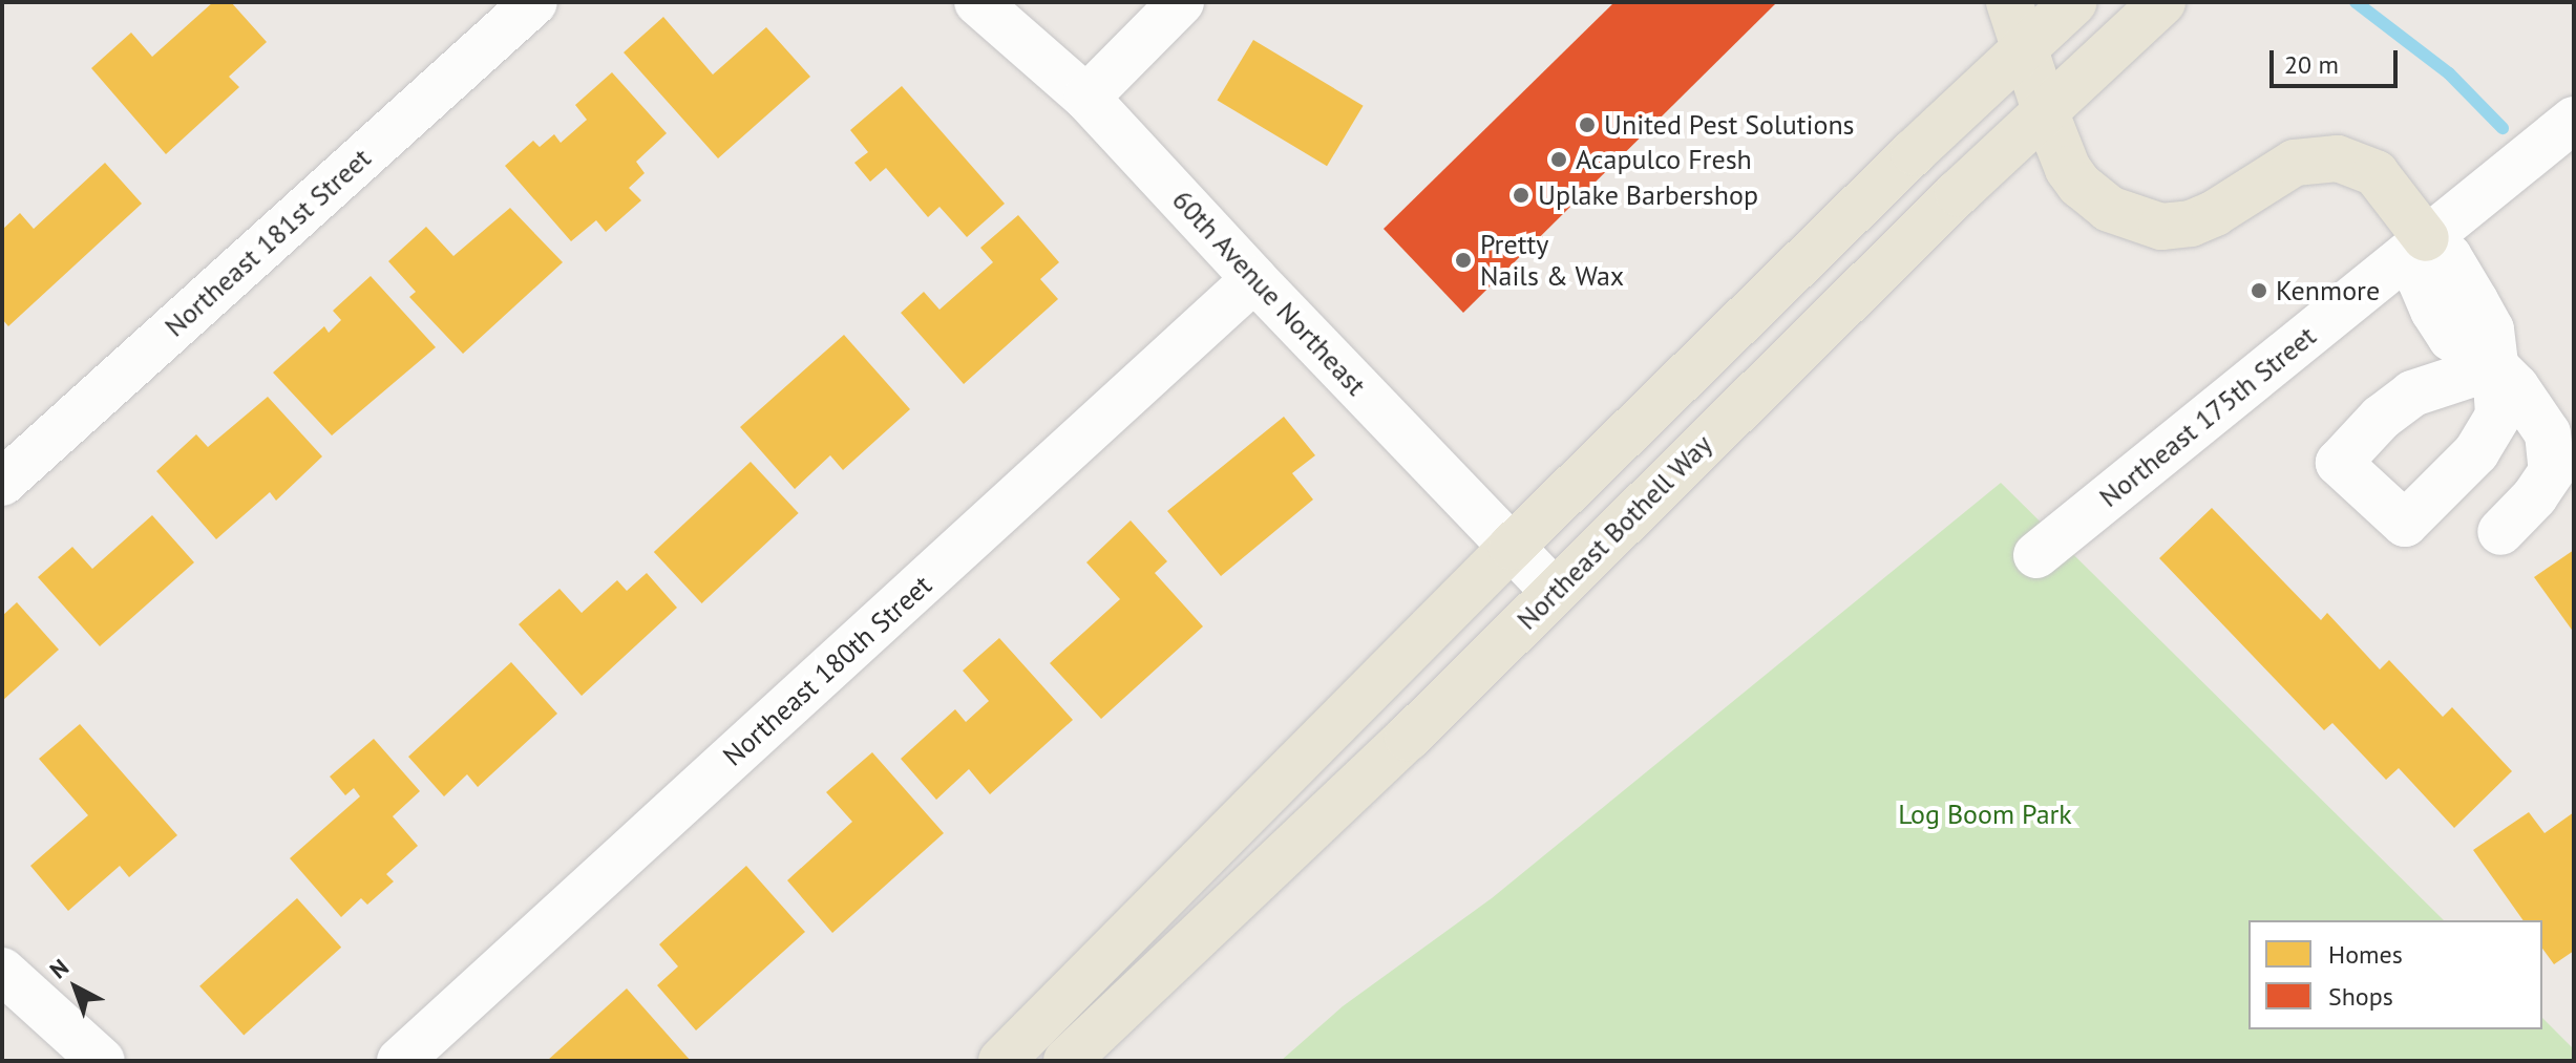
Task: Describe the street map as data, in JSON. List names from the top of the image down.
{
  "streets": {
    "main road": ["Northeast Bothell Way"],
    "street": [
      "Northeast 181st Street",
      "60th Avenue Northeast",
      "Northeast 175th Street",
      "Northeast 180th Street"
    ]
  },
  "crossings": [
    ["60th Avenue Northeast", "Northeast Bothell Way"],
    ["60th Avenue Northeast", "Northeast 180th Street"]
  ],
  "parks": ["Log Boom Park"],
  "places": [
    "United Pest Solutions",
    "Acapulco Fresh",
    "Uplake Barbershop",
    "Pretty Nails & Wax",
    "Kenmore"
  ],
  "legend": ["Homes", "Shops"],
  "scale_bar": "20 m",
  "north": "top left"
}
